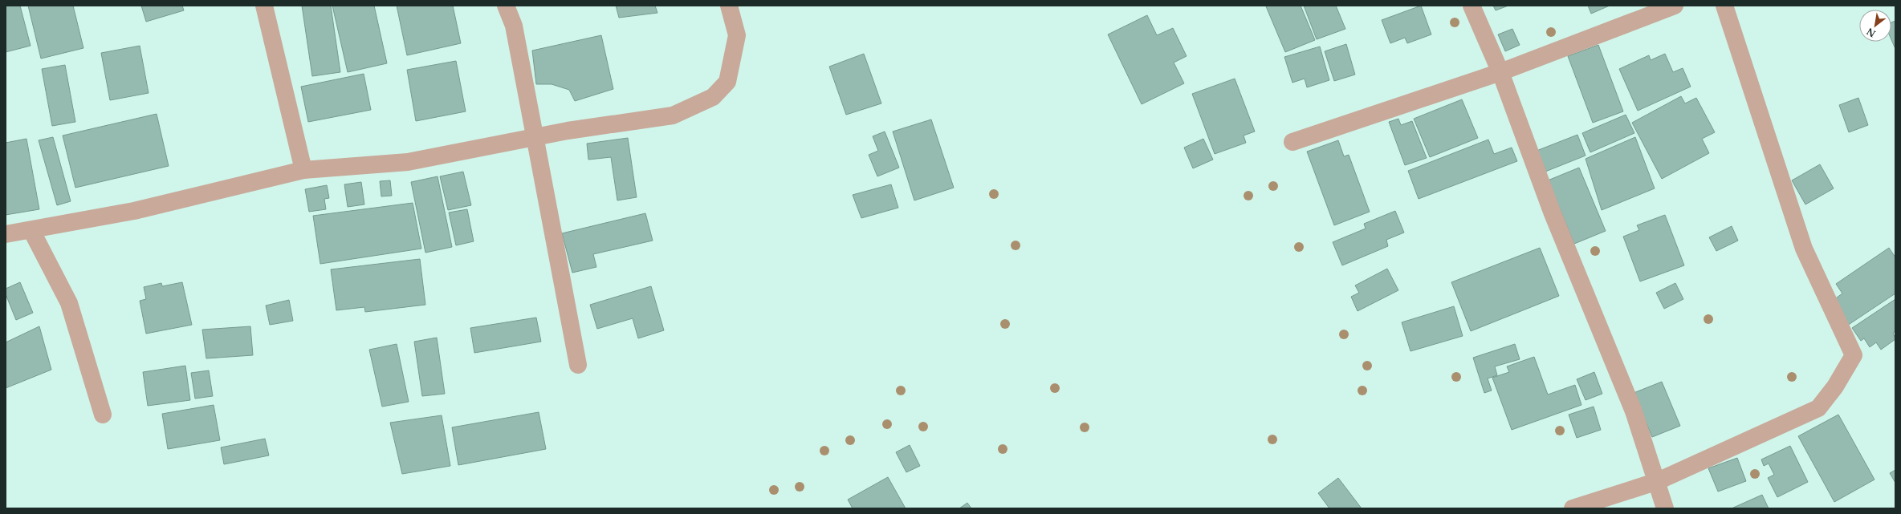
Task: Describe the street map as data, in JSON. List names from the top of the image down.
{
  "north": "bottom left"
}
